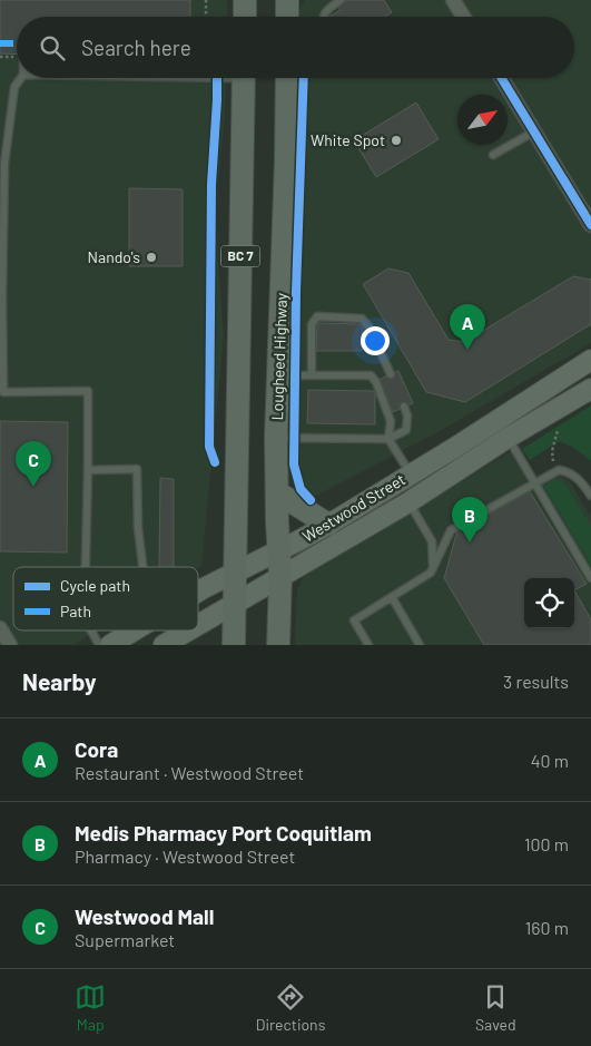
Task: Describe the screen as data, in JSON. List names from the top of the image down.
{
  "streets": {
    "main road": ["BC 7", "Lougheed Highway", "Westwood Street"]
  },
  "crossings": [
    ["BC 7", "Westwood Street"],
    ["Lougheed Highway", "Westwood Street"]
  ],
  "places": ["White Spot", "Nando's"],
  "legend": ["Cycle path", "Path"],
  "north": "top right",
  "page": {
    "search": "Search here",
    "pins": ["A", "C", "B"],
    "heading": ["Nearby", "3 results"],
    "list": [
      {
        "mark": "A",
        "name": "Cora",
        "note": "Restaurant · Westwood Street",
        "value": "40 m"
      },
      {
        "mark": "B",
        "name": "Medis Pharmacy Port Coquitlam",
        "note": "Pharmacy · Westwood Street",
        "value": "100 m"
      },
      {
        "mark": "C",
        "name": "Westwood Mall",
        "note": "Supermarket",
        "value": "160 m"
      }
    ],
    "nav": ["Map", "Directions", "Saved"]
  }
}
